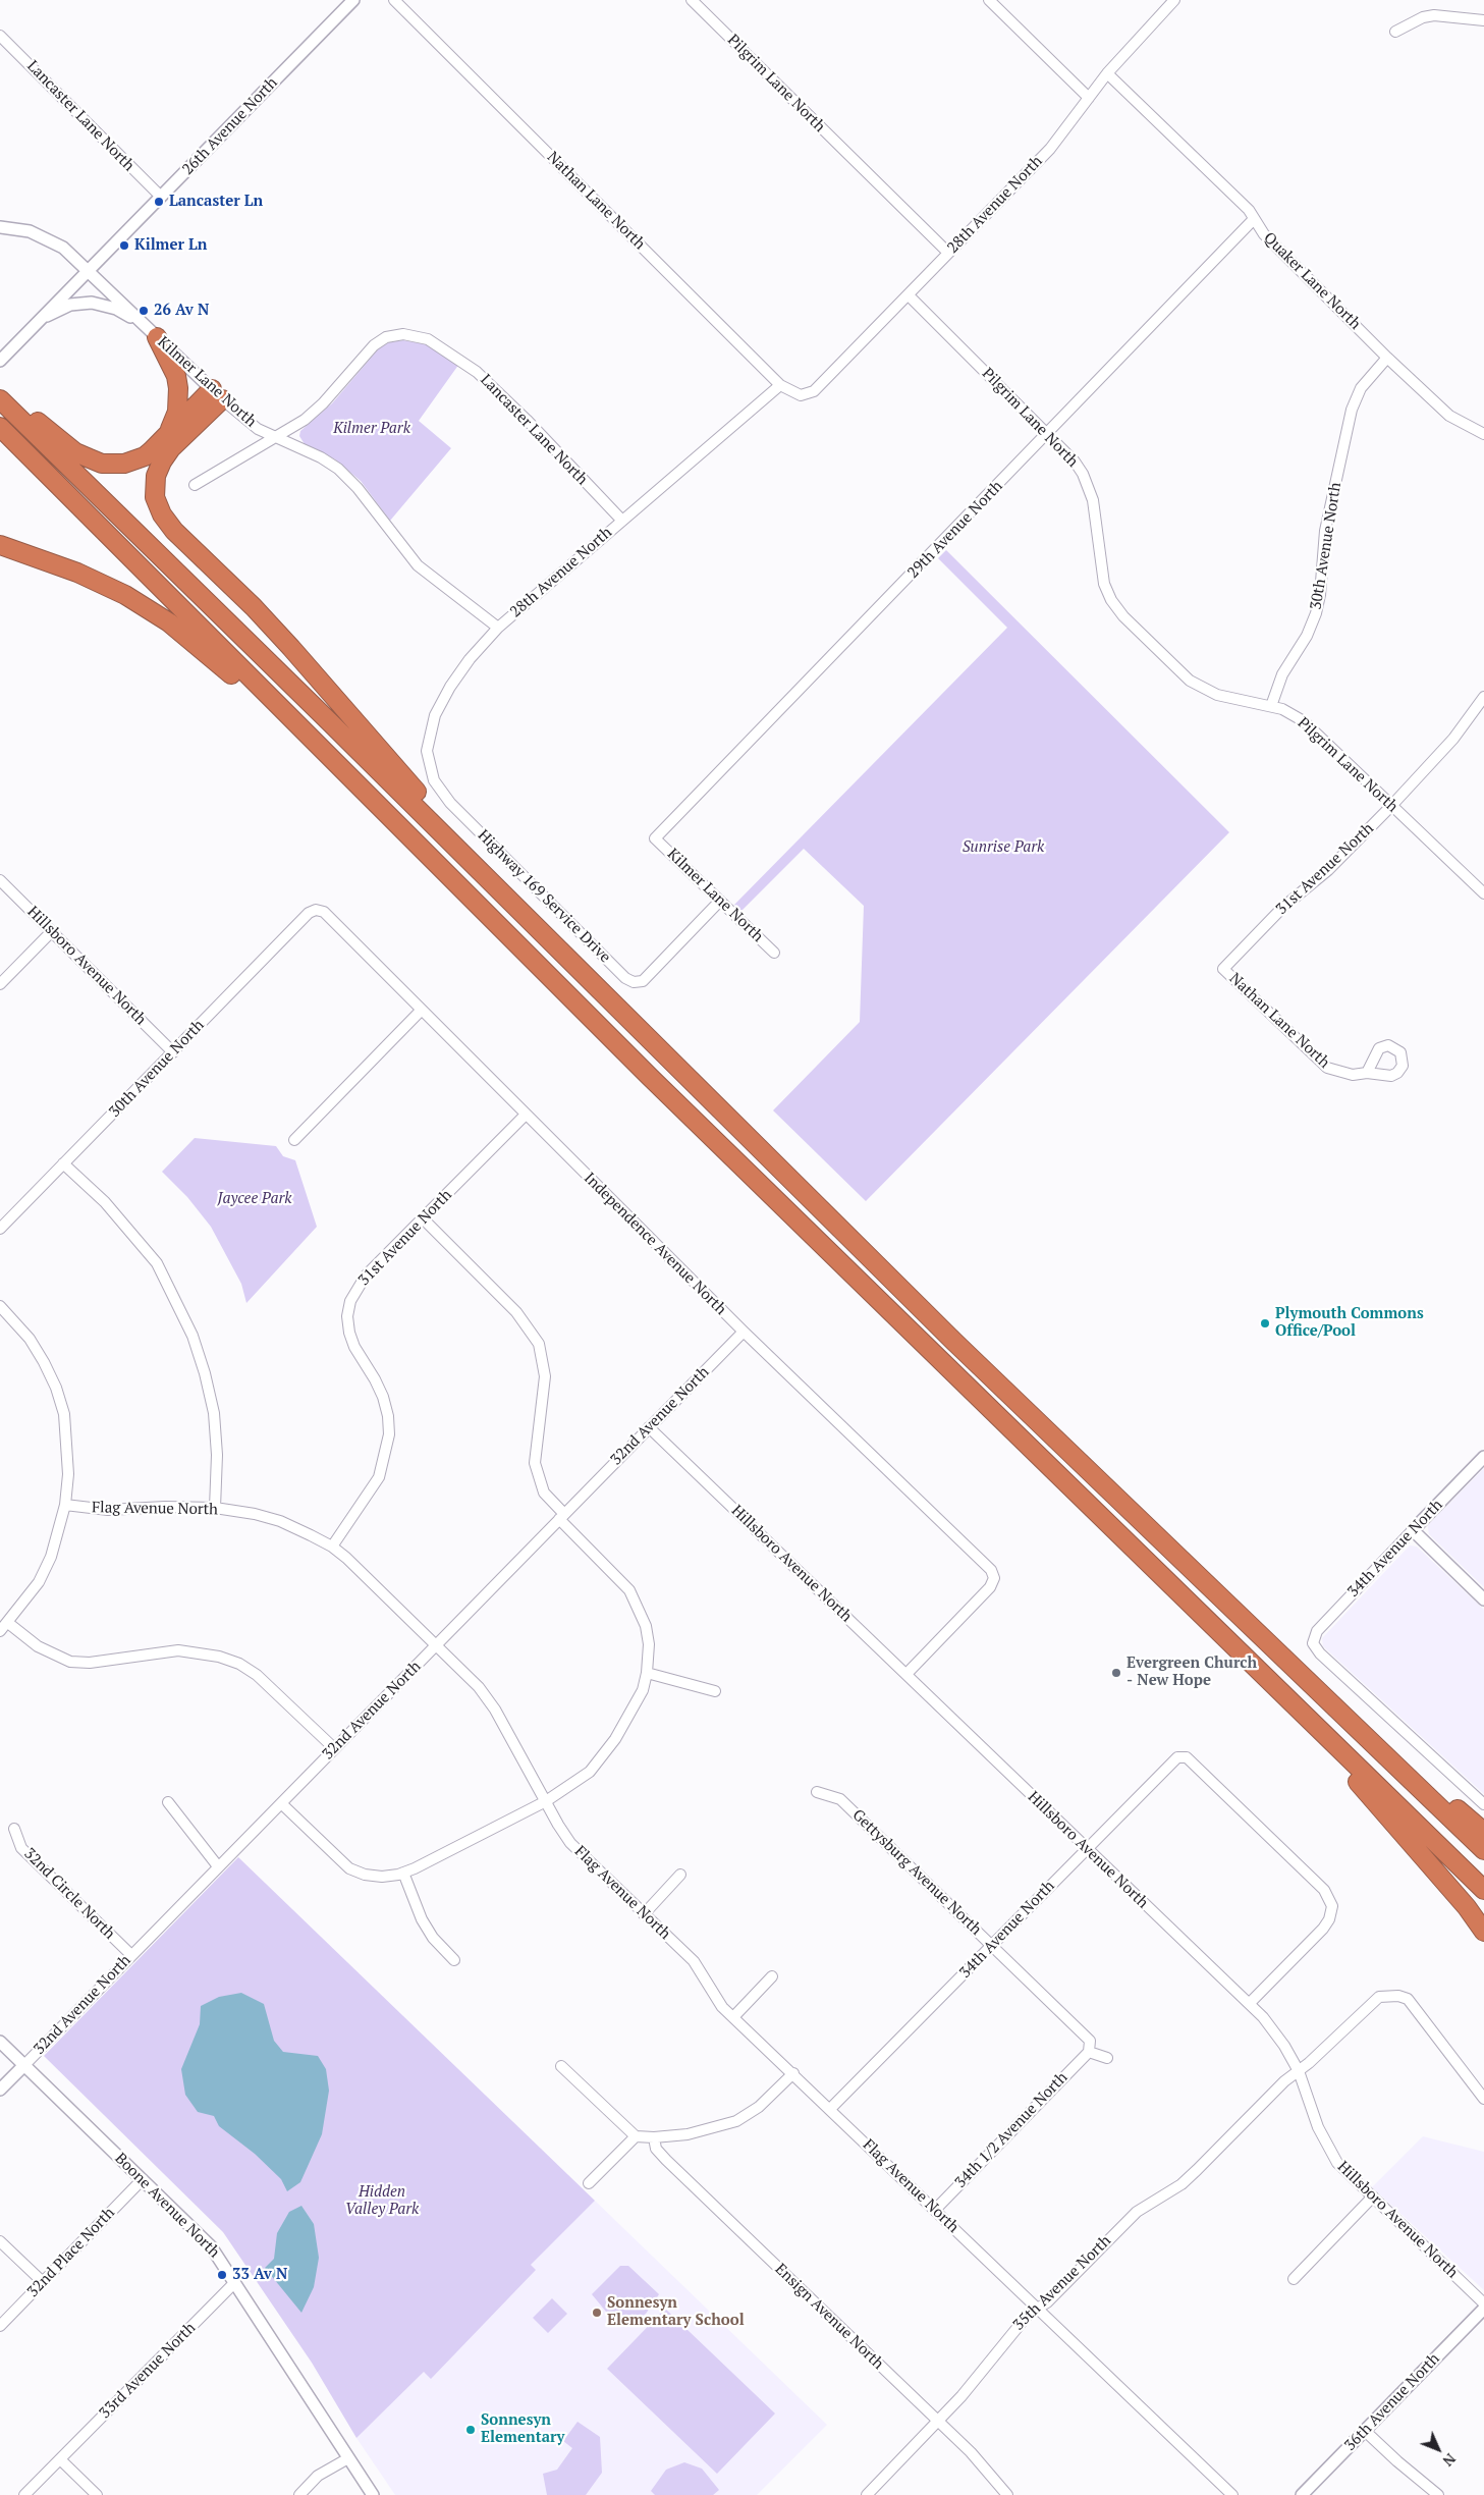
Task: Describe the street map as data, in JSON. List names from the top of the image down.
{
  "streets": {
    "street": [
      "Pilgrim Lane North",
      "Lancaster Lane North",
      "26th Avenue North",
      "Nathan Lane North",
      "28th Avenue North",
      "Quaker Lane North",
      "Kilmer Lane North",
      "29th Avenue North",
      "30th Avenue North",
      "31st Avenue North",
      "Highway 169 Service Drive",
      "Hillsboro Avenue North",
      "Independence Avenue North",
      "32nd Avenue North",
      "Flag Avenue North",
      "34th Avenue North",
      "Gettysburg Avenue North",
      "32nd Circle North",
      "34th 1/2 Avenue North",
      "Boone Avenue North",
      "32nd Place North",
      "35th Avenue North",
      "Ensign Avenue North",
      "33rd Avenue North",
      "36th Avenue North"
    ]
  },
  "crossings": [
    ["Pilgrim Lane North", "28th Avenue North"],
    ["Pilgrim Lane North", "29th Avenue North"],
    ["Pilgrim Lane North", "30th Avenue North"],
    ["Pilgrim Lane North", "31st Avenue North"],
    ["Lancaster Lane North", "26th Avenue North"],
    ["Lancaster Lane North", "28th Avenue North"],
    ["Lancaster Lane North", "Kilmer Lane North"],
    ["26th Avenue North", "Kilmer Lane North"],
    ["Nathan Lane North", "28th Avenue North"],
    ["Nathan Lane North", "31st Avenue North"],
    ["28th Avenue North", "Quaker Lane North"],
    ["28th Avenue North", "Kilmer Lane North"],
    ["28th Avenue North", "Highway 169 Service Drive"],
    ["Quaker Lane North", "29th Avenue North"],
    ["Quaker Lane North", "30th Avenue North"],
    ["Kilmer Lane North", "29th Avenue North"],
    ["Kilmer Lane North", "Highway 169 Service Drive"],
    ["30th Avenue North", "Hillsboro Avenue North"],
    ["30th Avenue North", "Independence Avenue North"],
    ["31st Avenue North", "Independence Avenue North"],
    ["31st Avenue North", "Flag Avenue North"],
    ["Hillsboro Avenue North", "Independence Avenue North"],
    ["Hillsboro Avenue North", "32nd Avenue North"],
    ["Hillsboro Avenue North", "34th Avenue North"],
    ["Hillsboro Avenue North", "35th Avenue North"],
    ["Independence Avenue North", "32nd Avenue North"],
    ["32nd Avenue North", "Flag Avenue North"],
    ["32nd Avenue North", "32nd Circle North"],
    ["32nd Avenue North", "Boone Avenue North"],
    ["Flag Avenue North", "34th Avenue North"],
    ["Flag Avenue North", "34th 1/2 Avenue North"],
    ["Flag Avenue North", "35th Avenue North"],
    ["34th Avenue North", "Gettysburg Avenue North"],
    ["Gettysburg Avenue North", "34th 1/2 Avenue North"],
    ["Boone Avenue North", "32nd Place North"],
    ["Boone Avenue North", "33rd Avenue North"],
    ["35th Avenue North", "Ensign Avenue North"]
  ],
  "parks": [
    "Kilmer Park",
    "Sunrise Park",
    "Jaycee Park",
    "Hidden Valley Park"
  ],
  "places": [
    "Lancaster Ln",
    "Kilmer Ln",
    "26 Av N",
    "Plymouth Commons Office/Pool",
    "Evergreen Church - New Hope",
    "33 Av N",
    "Sonnesyn Elementary School",
    "Sonnesyn Elementary"
  ],
  "north": "bottom right"
}
